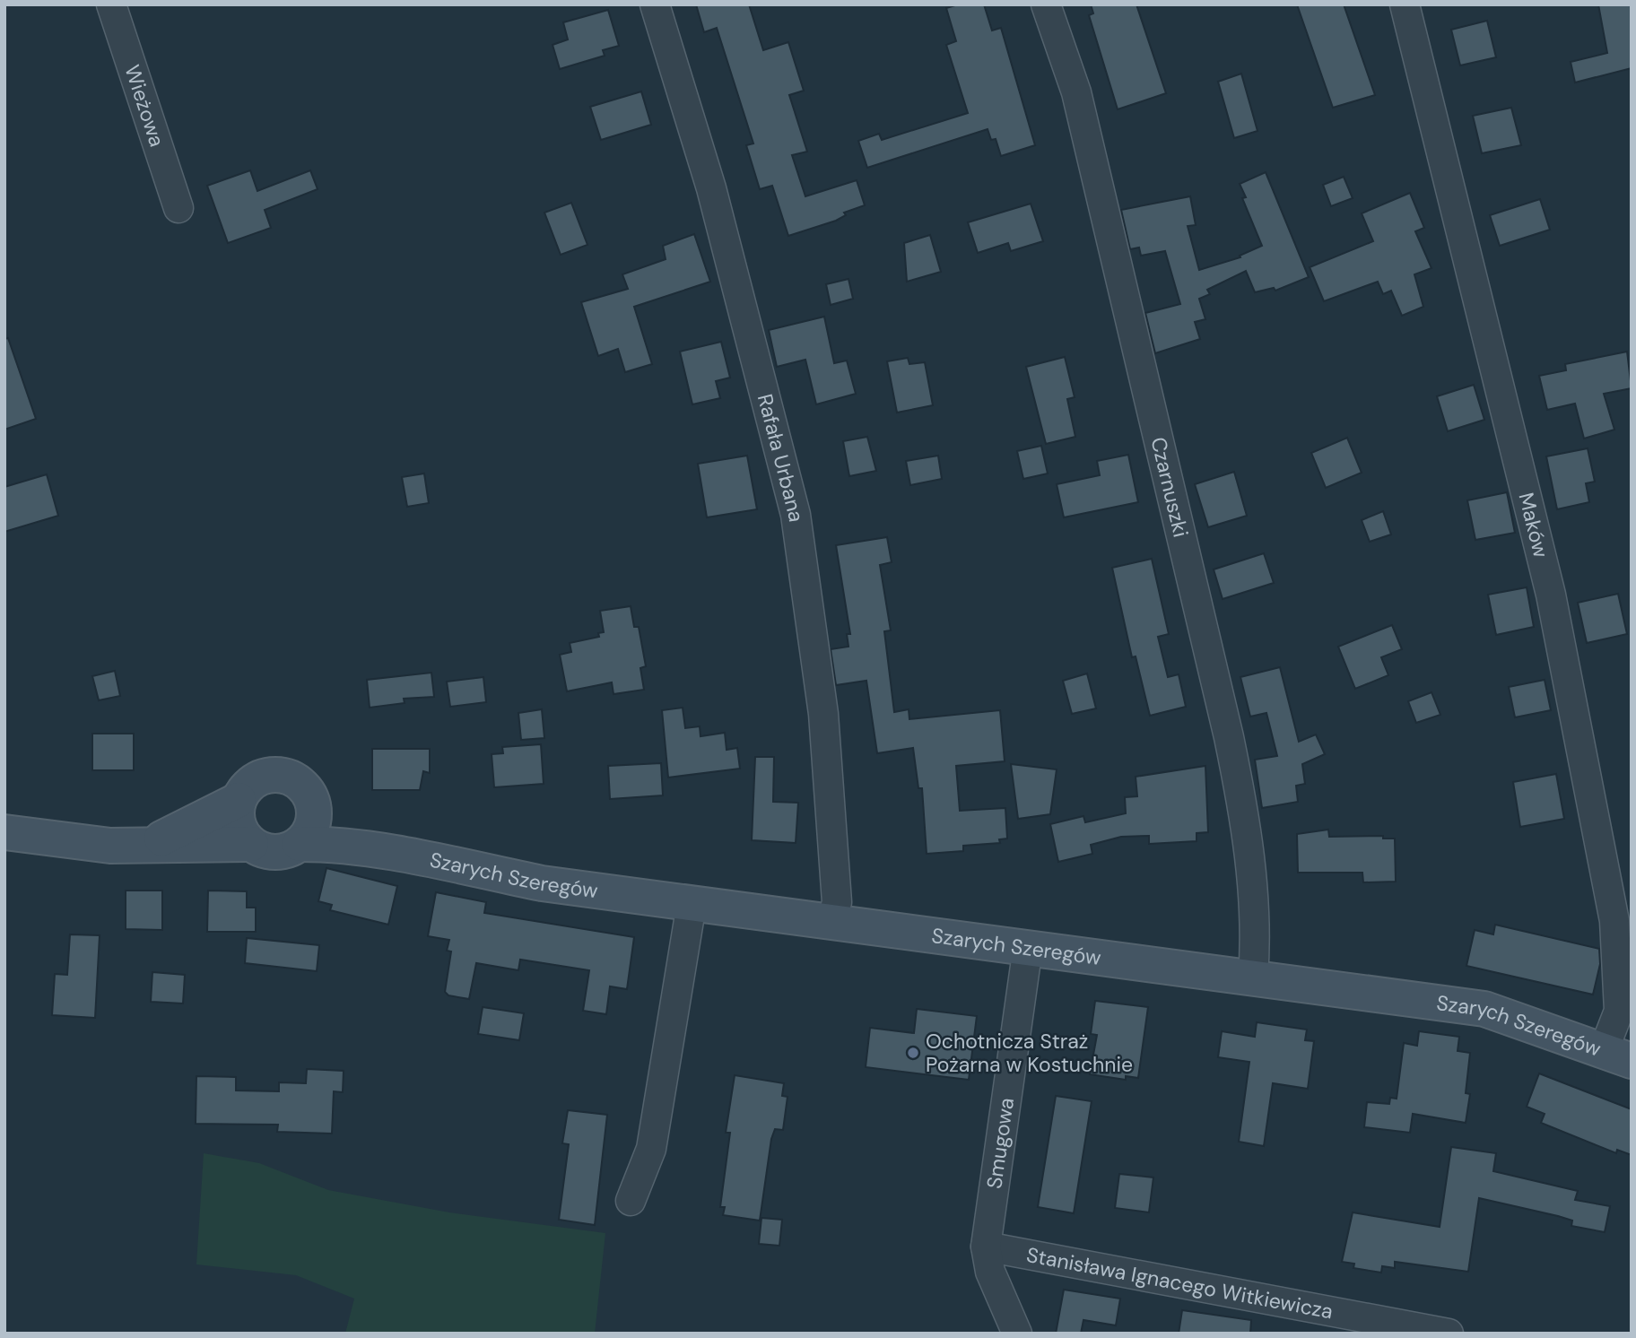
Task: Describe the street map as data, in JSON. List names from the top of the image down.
{
  "streets": {
    "street": [
      "Wieżowa",
      "Rafała Urbana",
      "Czarnuszki",
      "Maków",
      "Szarych Szeregów",
      "Smugowa",
      "Stanisława Ignacego Witkiewicza"
    ]
  },
  "crossings": [
    ["Rafała Urbana", "Szarych Szeregów"],
    ["Czarnuszki", "Szarych Szeregów"],
    ["Maków", "Szarych Szeregów"],
    ["Szarych Szeregów", "Smugowa"],
    ["Smugowa", "Stanisława Ignacego Witkiewicza"]
  ],
  "places": ["Ochotnicza Straż Pożarna w Kostuchnie"]
}
